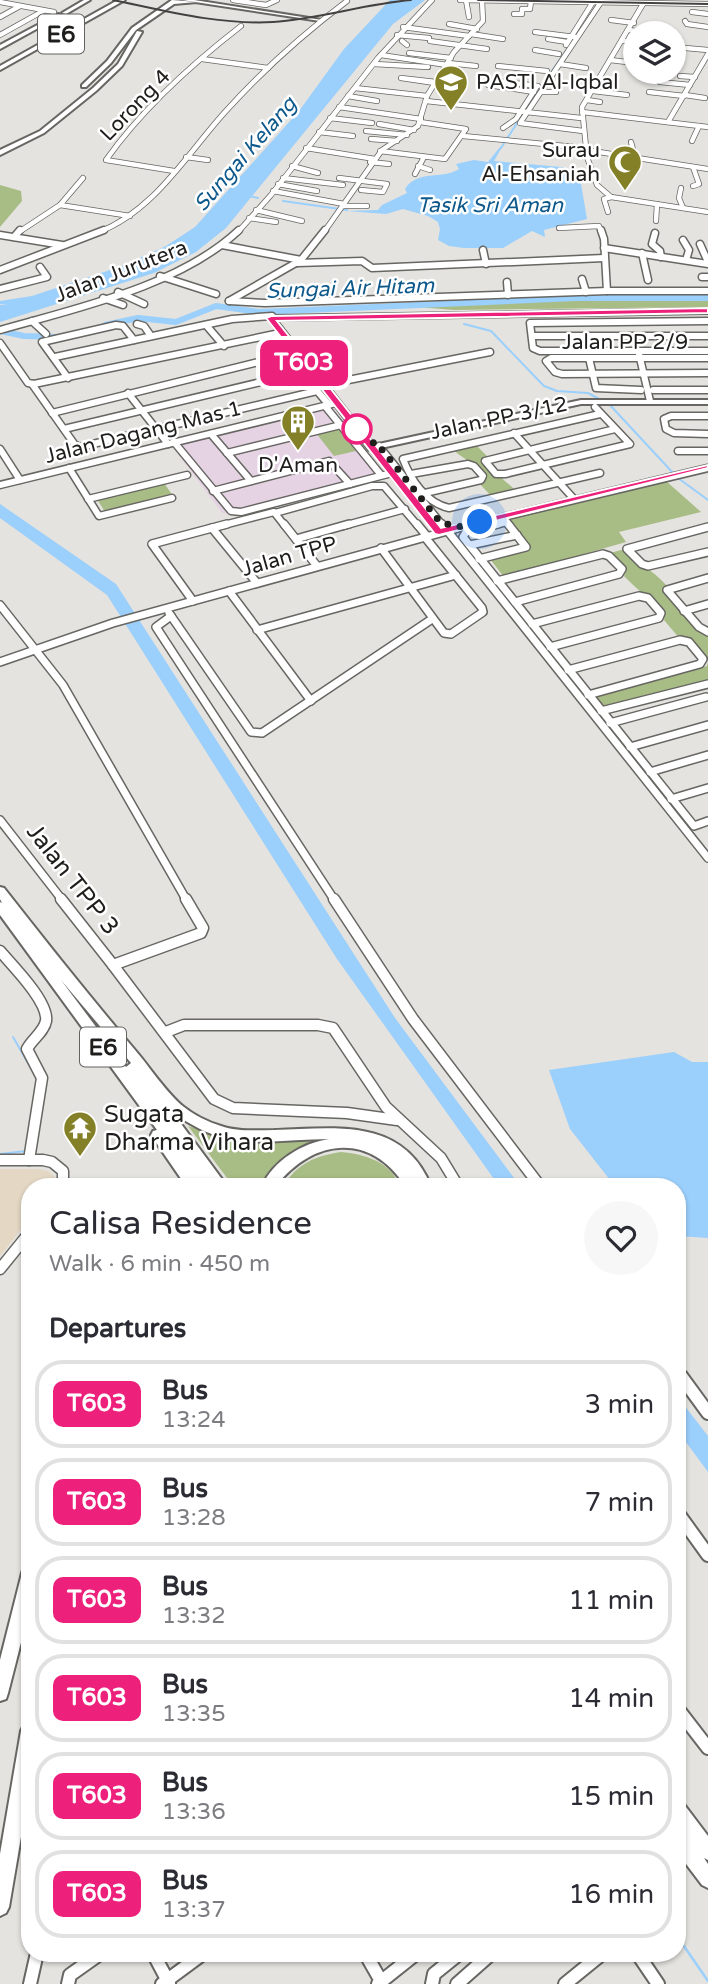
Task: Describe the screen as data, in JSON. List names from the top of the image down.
{
  "streets": {
    "highway": ["E6"],
    "street": [
      "Lorong 4",
      "Jalan Jurutera",
      "Jalan PP 2/9",
      "Jalan PP 3/12",
      "Jalan Dagang Mas 1",
      "Jalan TPP",
      "Jalan TPP 3"
    ]
  },
  "water": ["Sungai Kelang", "Tasik Sri Aman", "Sungai Air Hitam"],
  "places": {
    "school or university": ["PASTI Al-Iqbal"],
    "mosque": ["Surau Al-Ehsaniah"],
    "building": ["D'Aman"],
    "temple": ["Sugata Dharma Vihara"]
  },
  "lines": ["bus line T603"],
  "page": {
    "on_map": "T603",
    "heading": [
      ["Calisa Residence", "Walk · 6 min · 450 m"],
      "Departures"
    ],
    "list": [
      {
        "mark": "T603",
        "name": "Bus",
        "note": "13:24",
        "value": "3 min"
      },
      {
        "mark": "T603",
        "name": "Bus",
        "note": "13:28",
        "value": "7 min"
      },
      {
        "mark": "T603",
        "name": "Bus",
        "note": "13:32",
        "value": "11 min"
      },
      {
        "mark": "T603",
        "name": "Bus",
        "note": "13:35",
        "value": "14 min"
      },
      {
        "mark": "T603",
        "name": "Bus",
        "note": "13:36",
        "value": "15 min"
      },
      {
        "mark": "T603",
        "name": "Bus",
        "note": "13:37",
        "value": "16 min"
      }
    ]
  }
}
